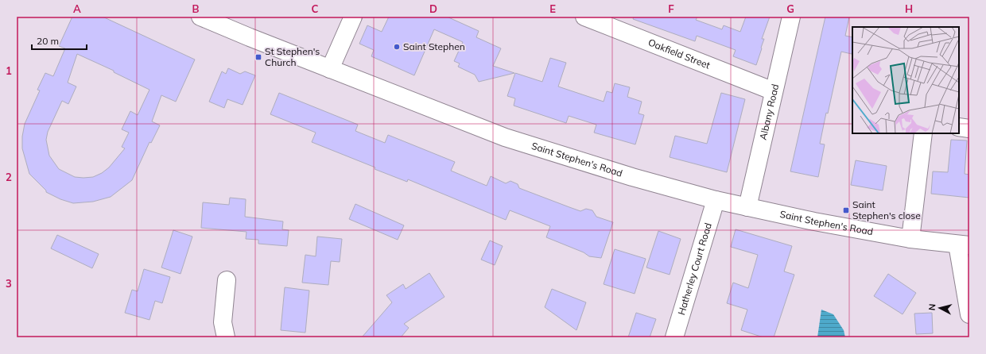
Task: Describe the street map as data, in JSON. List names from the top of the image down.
{
  "streets": {
    "street": [
      "Oakfield Street",
      "Albany Road",
      "Saint Stephen's Road",
      "Hatherley Court Road"
    ]
  },
  "crossings": [
    ["Oakfield Street", "Albany Road"],
    ["Albany Road", "Saint Stephen's Road"],
    ["Saint Stephen's Road", "Hatherley Court Road"]
  ],
  "places": {
    "other": ["Saint Stephen"],
    "transit": ["St Stephen's Church", "Saint Stephen's close"]
  },
  "scale_bar": "20 m",
  "north": "left",
  "grid": {
    "columns": [
      "A",
      "B",
      "C",
      "D",
      "E",
      "F",
      "G",
      "H"
    ],
    "rows": ["1", "2", "3"]
  }
}
